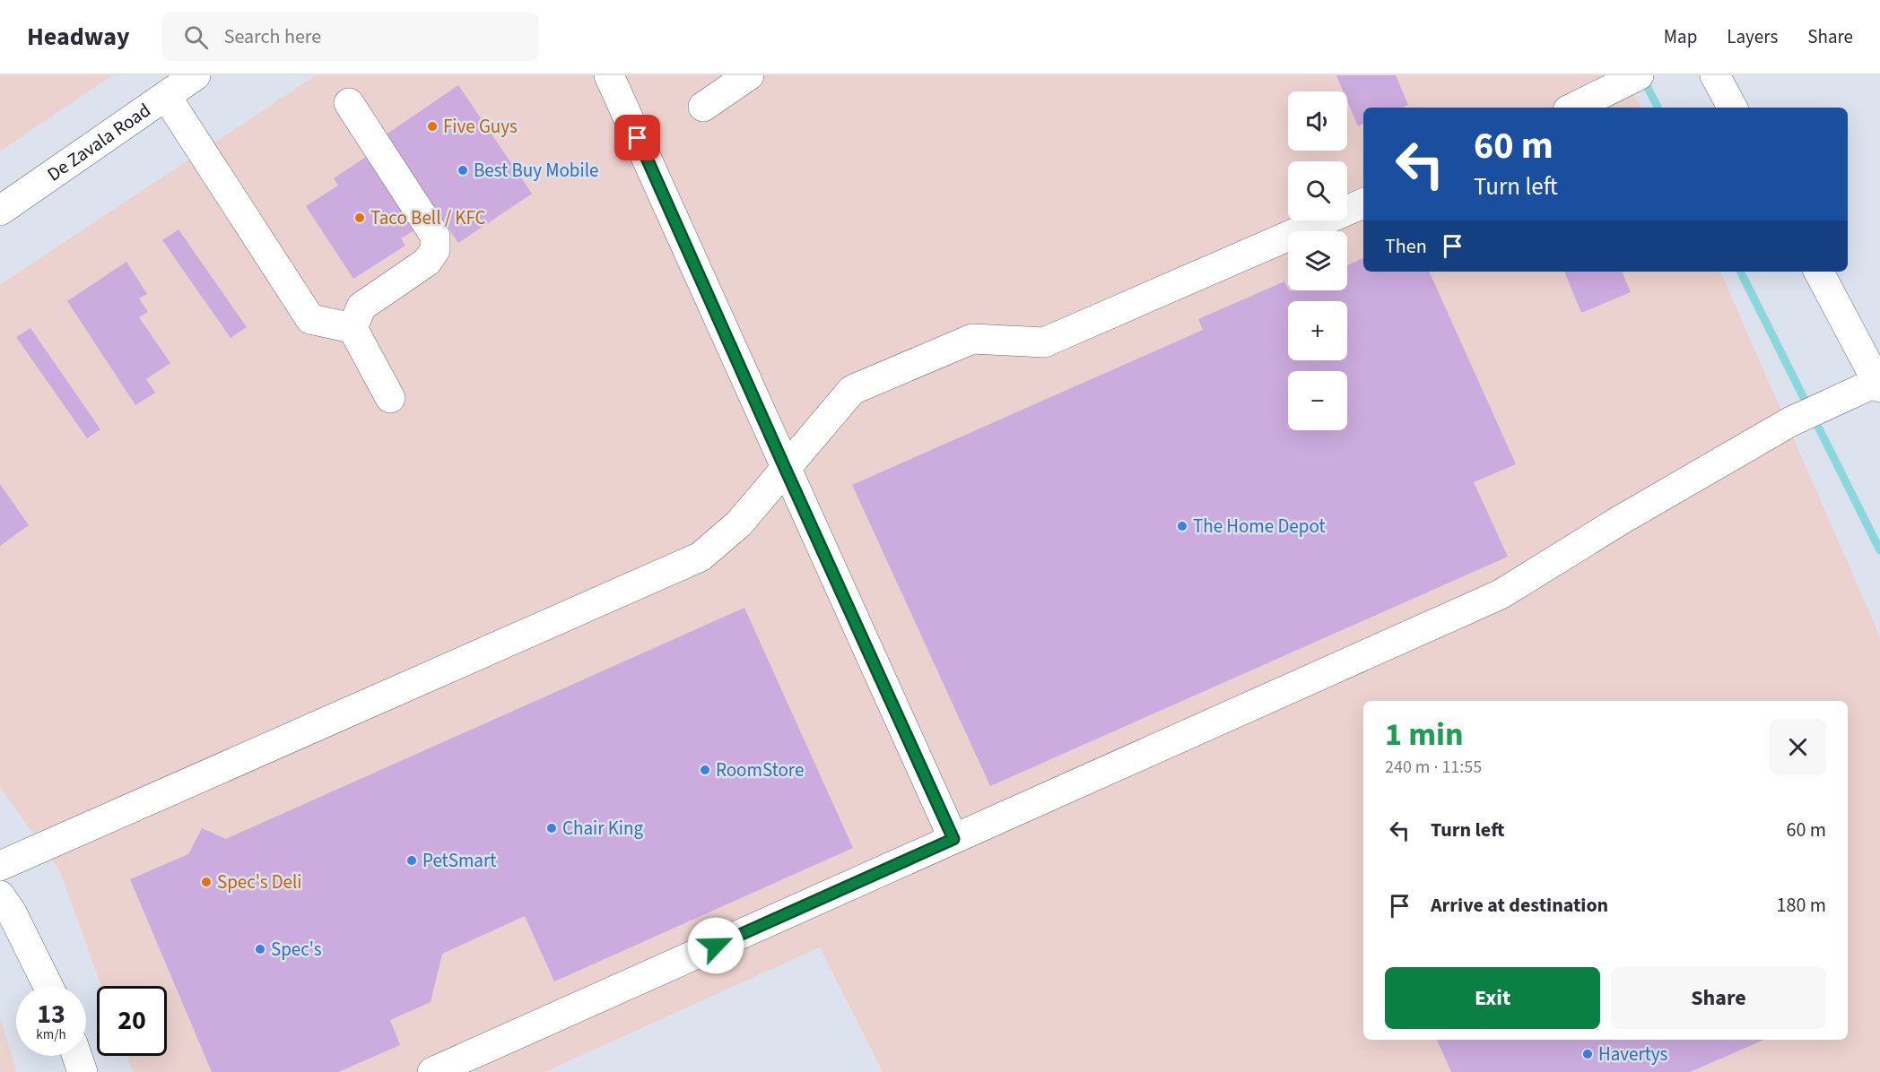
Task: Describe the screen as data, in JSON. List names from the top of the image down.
{
  "streets": {
    "main road": ["De Zavala Road"]
  },
  "places": [
    "Five Guys",
    "Best Buy Mobile",
    "Taco Bell / KFC",
    "The Home Depot",
    "RoomStore",
    "Chair King",
    "PetSmart",
    "Spec's Deli",
    "Spec's",
    "Havertys"
  ],
  "page": {
    "header": "Headway",
    "search": "Search here",
    "nav": ["Map", "Layers", "Share"],
    "map_buttons": ["+", "−"],
    "turn": ["60 m", "Turn left"],
    "then": "Then",
    "heading": ["1 min", "240 m · 11:55"],
    "list": [
      {
        "name": "Turn left",
        "value": "60 m"
      },
      {
        "name": "Arrive at destination",
        "value": "180 m"
      }
    ],
    "buttons": ["Exit", "Share"],
    "speed": "13 km/h",
    "limit": "20"
  }
}
